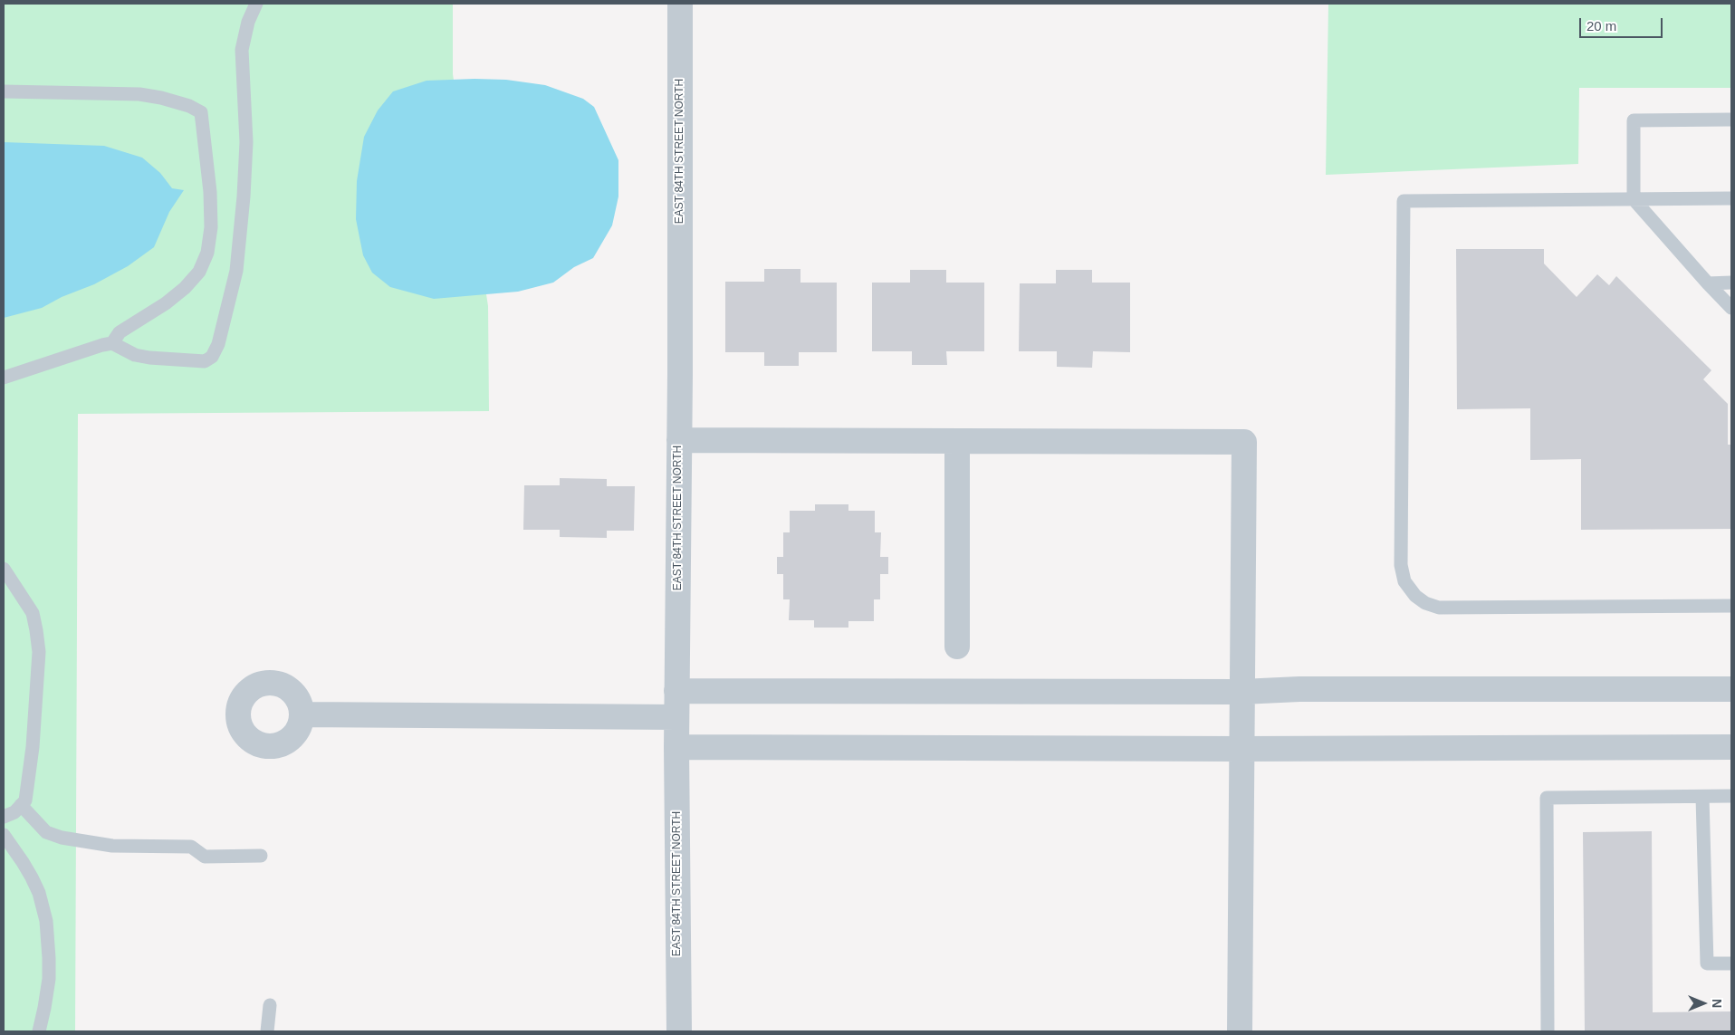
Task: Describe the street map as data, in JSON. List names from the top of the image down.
{
  "streets": {
    "street": ["EAST 84TH STREET NORTH"]
  },
  "scale_bar": "20 m",
  "north": "right"
}
